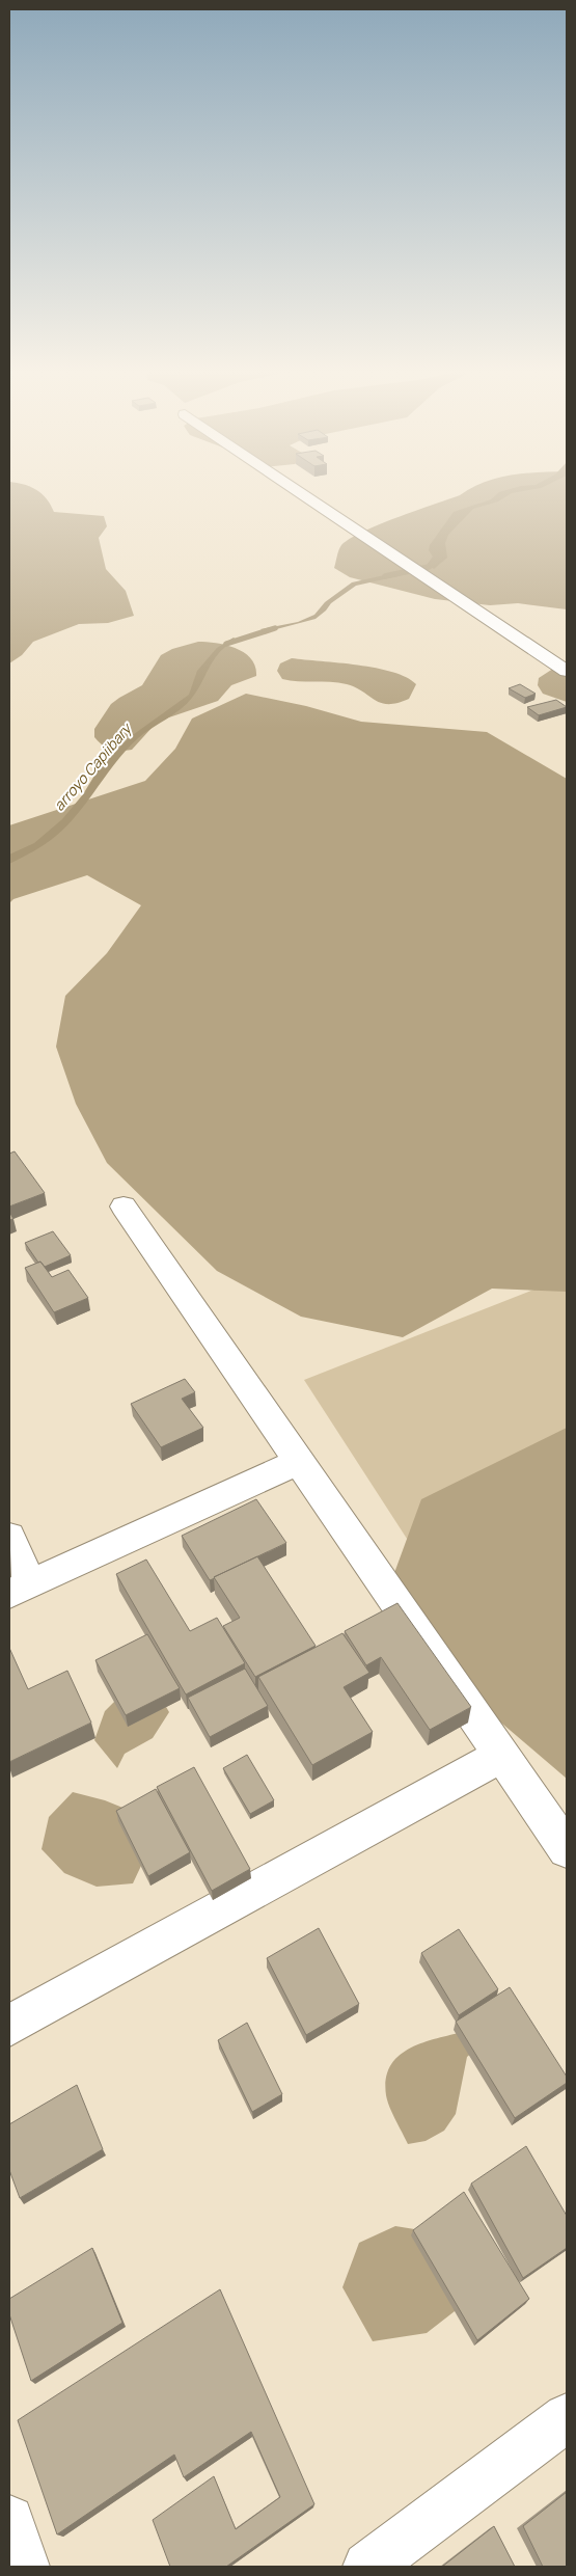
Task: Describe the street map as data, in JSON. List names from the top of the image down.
{
  "water": ["arroyo Capiibary"]
}
